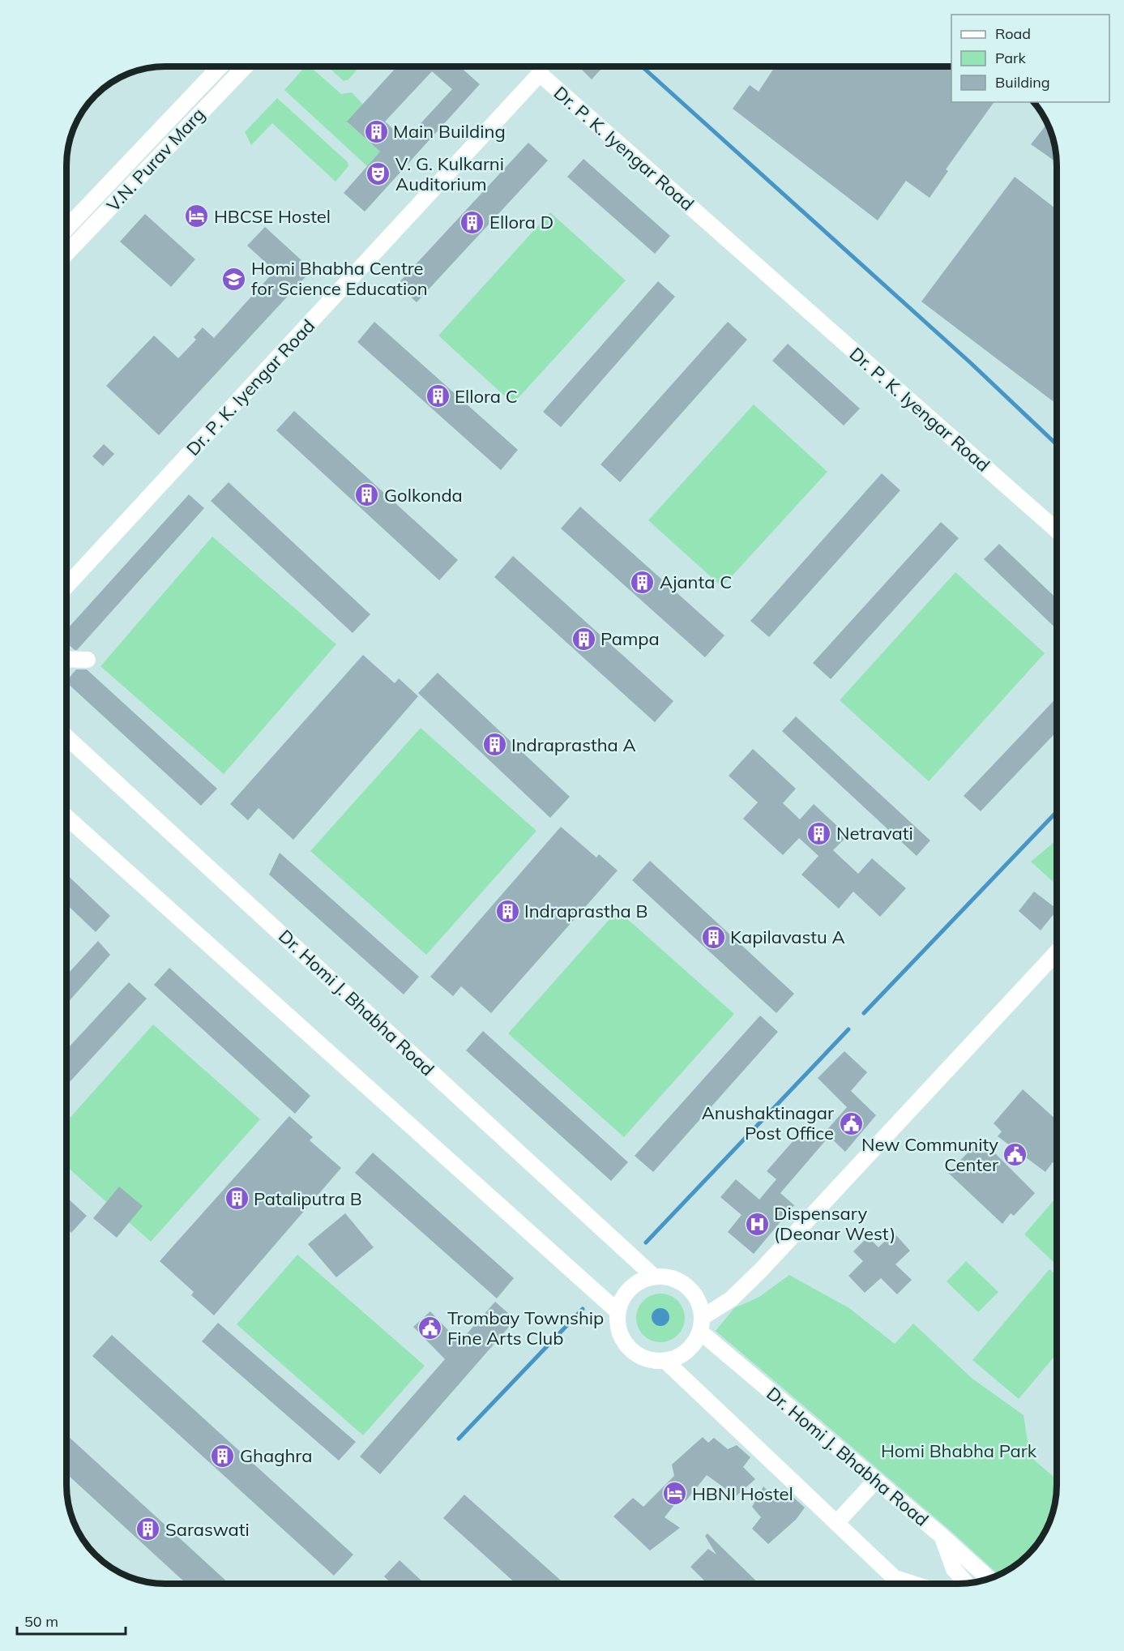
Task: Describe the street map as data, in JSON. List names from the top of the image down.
{
  "streets": {
    "street": ["Dr. P. K. Iyengar Road", "V.N. Purav Marg", "Dr. Homi J. Bhabha Road"]
  },
  "parks": ["Homi Bhabha Park"],
  "places": {
    "building": [
      "Main Building",
      "Ellora D",
      "Ellora C",
      "Golkonda",
      "Ajanta C",
      "Pampa",
      "Indraprastha A",
      "Netravati",
      "Indraprastha B",
      "Kapilavastu A",
      "Pataliputra B",
      "Ghaghra",
      "Saraswati"
    ],
    "theatre": ["V. G. Kulkarni Auditorium"],
    "hotel": ["HBCSE Hostel", "HBNI Hostel"],
    "school or university": ["Homi Bhabha Centre for Science Education"],
    "public building": ["Anushaktinagar Post Office", "New Community Center", "Trombay Township Fine Arts Club"],
    "hospital": ["Dispensary (Deonar West)"]
  },
  "legend": ["Road", "Park", "Building"],
  "scale_bar": "50 m"
}
